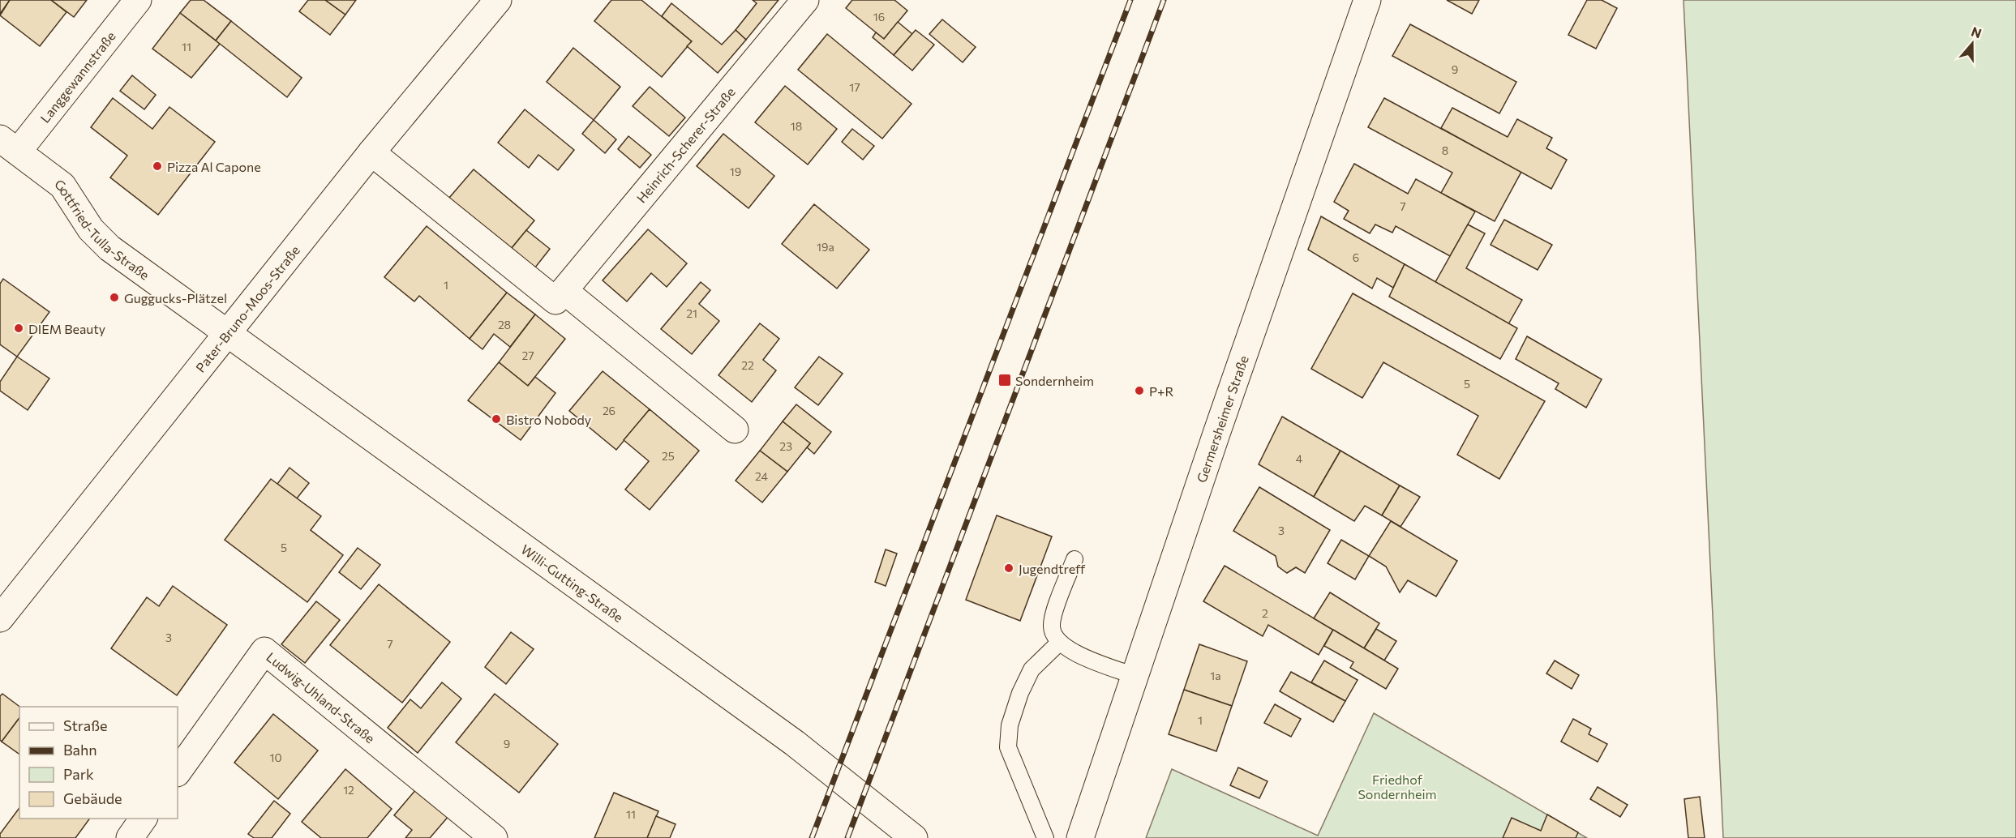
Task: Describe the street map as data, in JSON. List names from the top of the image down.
{
  "streets": {
    "street": [
      "Langgewannstraße",
      "Heinrich-Scherer-Straße",
      "Gottfried-Tulla-Straße",
      "Pater-Bruno-Moos-Straße",
      "Germersheimer Straße",
      "Willi-Gutting-Straße",
      "Ludwig-Uhland-Straße"
    ]
  },
  "crossings": [
    ["Langgewannstraße", "Gottfried-Tulla-Straße"],
    ["Gottfried-Tulla-Straße", "Pater-Bruno-Moos-Straße"],
    ["Gottfried-Tulla-Straße", "Willi-Gutting-Straße"],
    ["Pater-Bruno-Moos-Straße", "Willi-Gutting-Straße"]
  ],
  "parks": ["Friedhof Sondernheim"],
  "places": {
    "other": [
      "Pizza Al Capone",
      "Guggucks-Plätzel",
      "DIEM Beauty",
      "P+R",
      "Bistro Nobody",
      "Jugendtreff"
    ],
    "transit": ["Sondernheim"]
  },
  "house_numbers": [
    "16",
    "11",
    "9",
    "17",
    "18",
    "8",
    "19",
    "7",
    "19a",
    "6",
    "1",
    "21",
    "28",
    "27",
    "22",
    "5",
    "26",
    "23",
    "25",
    "4",
    "24",
    "3",
    "5",
    "2",
    "3",
    "7",
    "1a",
    "1",
    "9",
    "10",
    "12",
    "11"
  ],
  "legend": [
    "Straße",
    "Bahn",
    "Park",
    "Gebäude"
  ],
  "north": "top"
}
